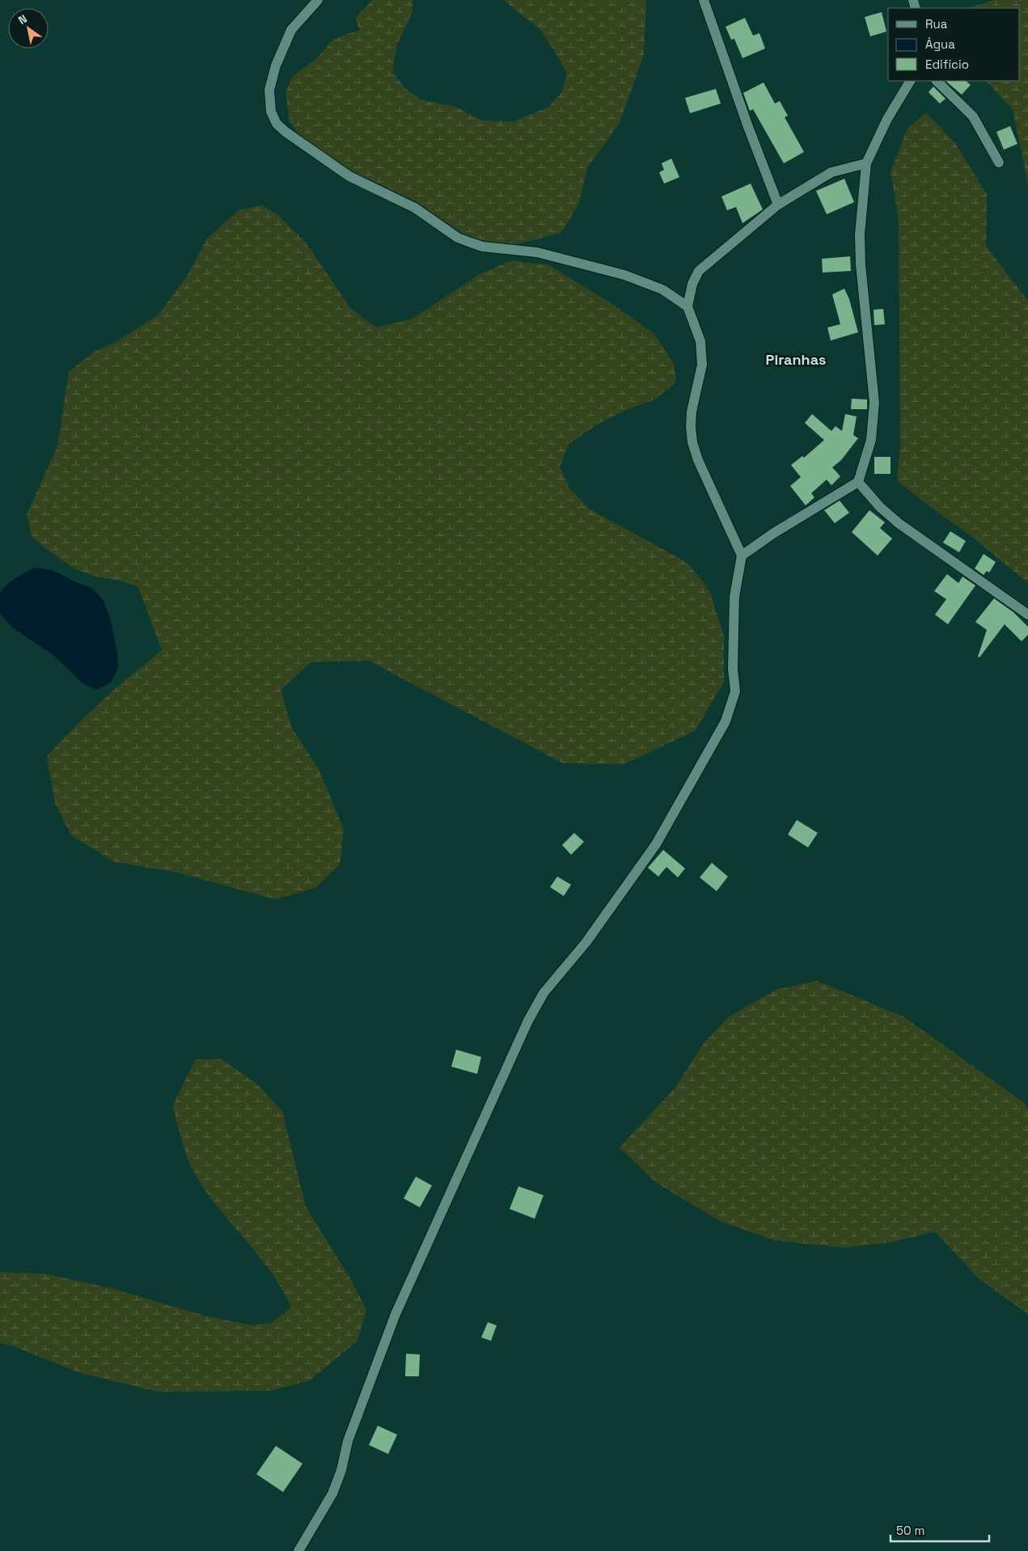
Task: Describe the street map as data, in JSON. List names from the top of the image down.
{
  "districts": ["Piranhas"],
  "legend": ["Rua", "Água", "Edifício"],
  "scale_bar": "50 m",
  "north": "top left"
}
